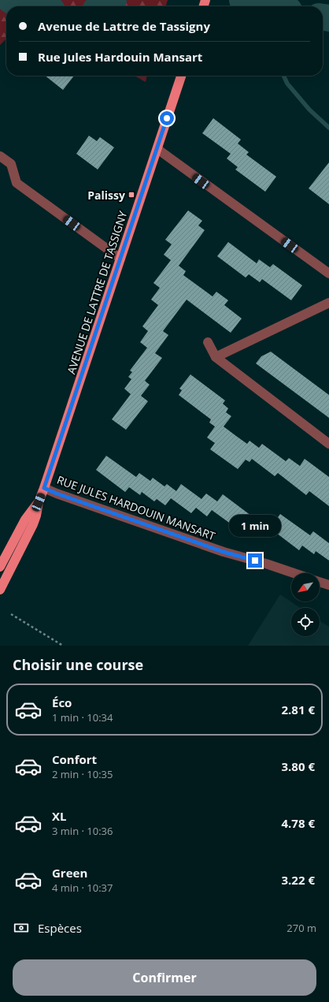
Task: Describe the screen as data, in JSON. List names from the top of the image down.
{
  "streets": {
    "main road": ["AVENUE DE LATTRE DE TASSIGNY"],
    "street": ["RUE JULES HARDOUIN MANSART"]
  },
  "crossings": [
    ["AVENUE DE LATTRE DE TASSIGNY", "RUE JULES HARDOUIN MANSART"]
  ],
  "places": {
    "transit": ["Palissy"]
  },
  "north": "bottom left",
  "page": {
    "banner": ["Avenue de Lattre de Tassigny", "Rue Jules Hardouin Mansart"],
    "bubble": "1 min",
    "heading": "Choisir une course",
    "list": [
      {
        "name": "Éco",
        "note": "1 min · 10:34",
        "value": "2.81 €"
      },
      {
        "name": "Confort",
        "note": "2 min · 10:35",
        "value": "3.80 €"
      },
      {
        "name": "XL",
        "note": "3 min · 10:36",
        "value": "4.78 €"
      },
      {
        "name": "Green",
        "note": "4 min · 10:37",
        "value": "3.22 €"
      }
    ],
    "pay": ["Espèces", "270 m"],
    "buttons": "Confirmer"
  }
}
